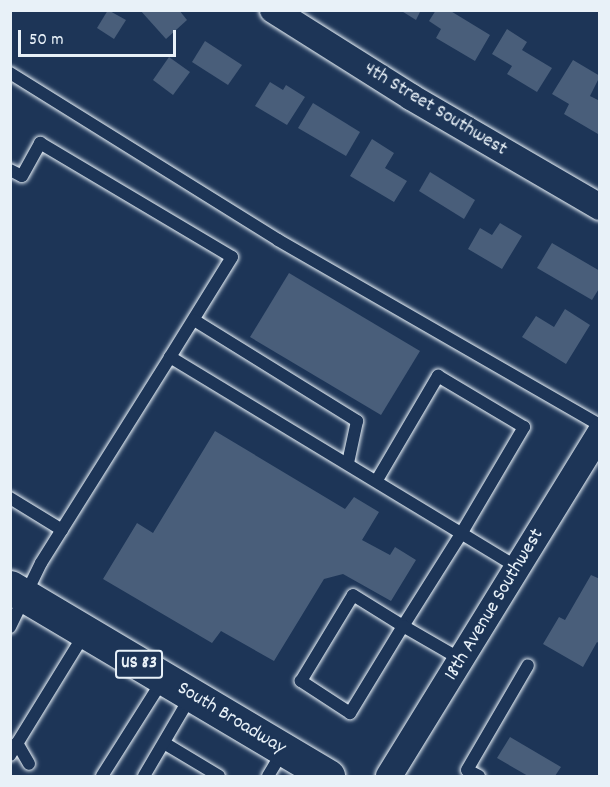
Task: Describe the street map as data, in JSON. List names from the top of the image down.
{
  "streets": {
    "main road": ["US 83", "South Broadway"],
    "street": ["4th Street Southwest", "18th Avenue Southwest"]
  },
  "scale_bar": "50 m"
}
